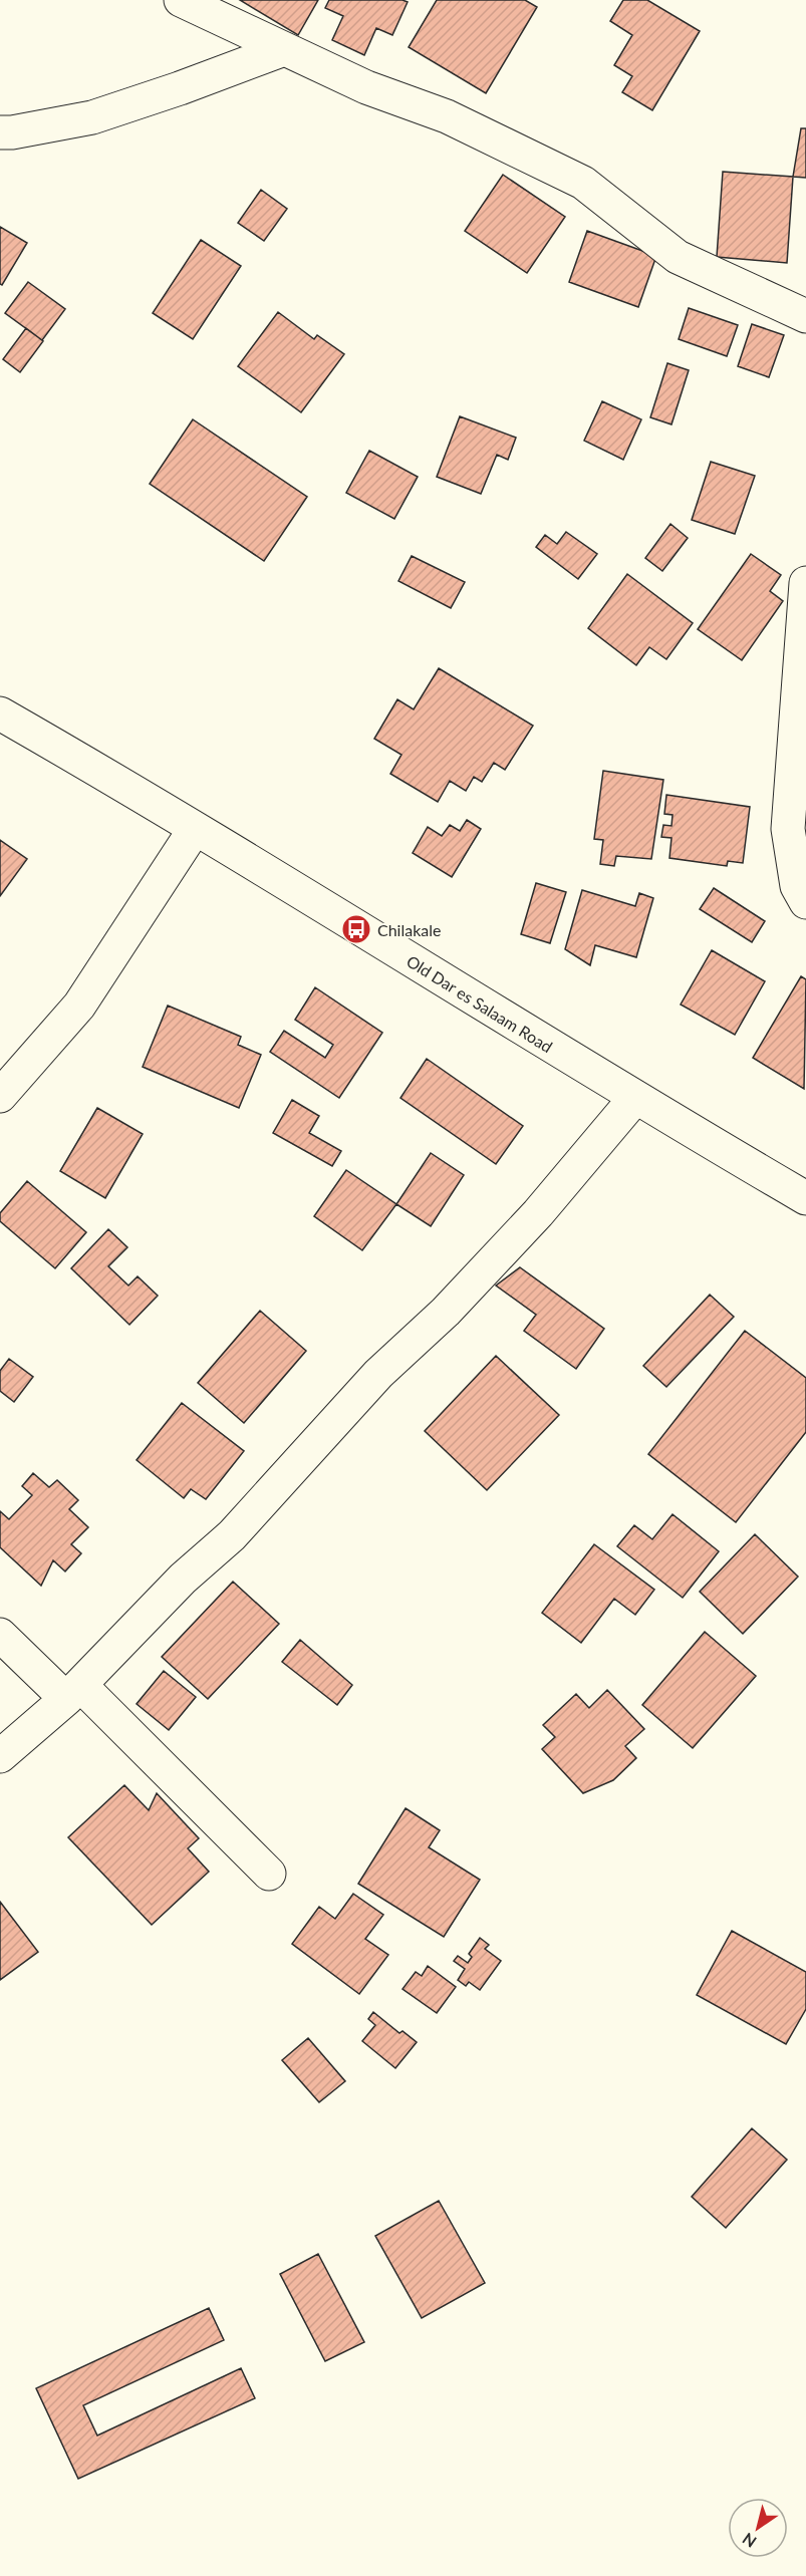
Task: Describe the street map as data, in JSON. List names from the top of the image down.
{
  "streets": {
    "street": ["Old Dar es Salaam Road"]
  },
  "places": {
    "bus stop": ["Chilakale"]
  },
  "north": "bottom left"
}
